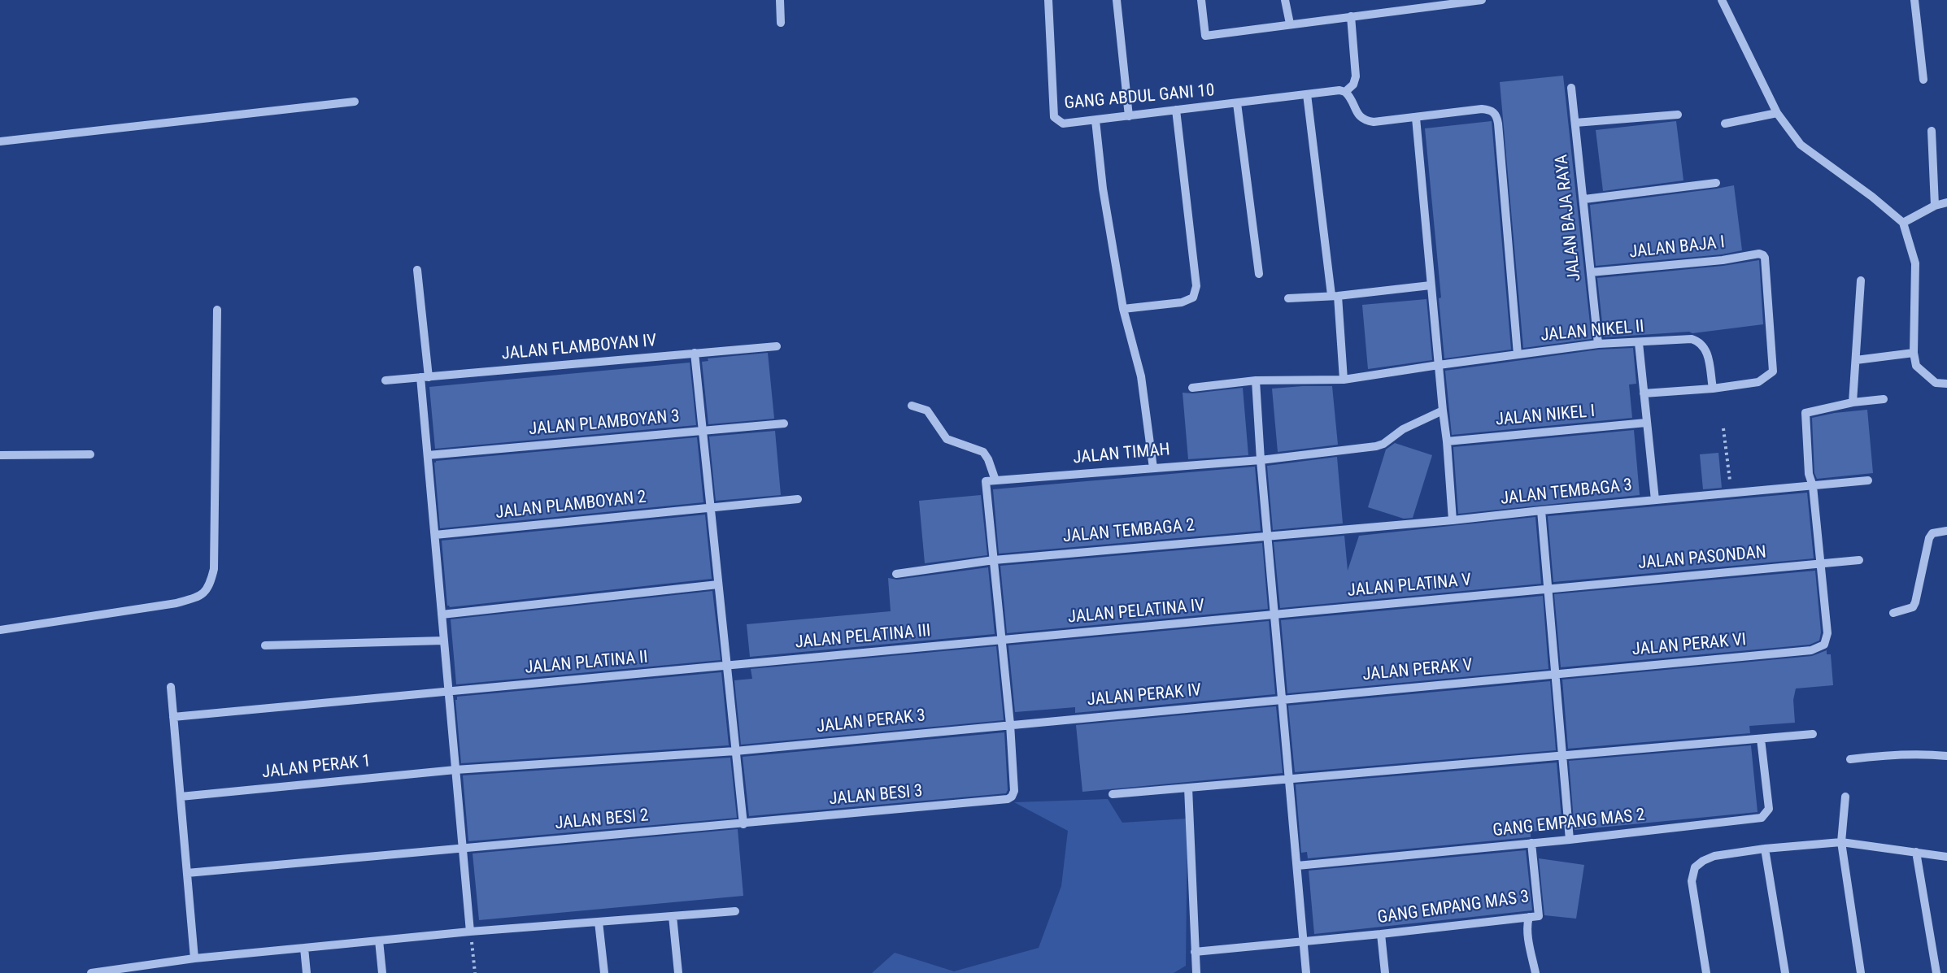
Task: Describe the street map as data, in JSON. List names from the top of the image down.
{
  "streets": {
    "street": [
      "GANG ABDUL GANI 10",
      "JALAN BAJA RAYA",
      "JALAN BAJA I",
      "JALAN NIKEL II",
      "JALAN FLAMBOYAN IV",
      "JALAN NIKEL I",
      "JALAN PLAMBOYAN 3",
      "JALAN TIMAH",
      "JALAN TEMBAGA 3",
      "JALAN PLAMBOYAN 2",
      "JALAN TEMBAGA 2",
      "JALAN PASONDAN",
      "JALAN PLATINA V",
      "JALAN PELATINA IV",
      "JALAN PELATINA III",
      "JALAN PERAK VI",
      "JALAN PLATINA II",
      "JALAN PERAK V",
      "JALAN PERAK IV",
      "JALAN PERAK 3",
      "JALAN PERAK 1",
      "JALAN BESI 3",
      "JALAN BESI 2",
      "GANG EMPANG MAS 2",
      "GANG EMPANG MAS 3"
    ]
  },
  "crossings": [
    ["JALAN BAJA RAYA", "JALAN BAJA I"],
    ["JALAN BAJA RAYA", "JALAN NIKEL II"],
    ["JALAN BAJA I", "JALAN NIKEL II"],
    ["JALAN TIMAH", "JALAN TEMBAGA 2"],
    ["JALAN TEMBAGA 3", "JALAN TEMBAGA 2"],
    ["JALAN PASONDAN", "JALAN PLATINA V"],
    ["JALAN PASONDAN", "JALAN PERAK VI"],
    ["JALAN PLATINA V", "JALAN PELATINA IV"],
    ["JALAN PELATINA IV", "JALAN PELATINA III"],
    ["JALAN PELATINA III", "JALAN PLATINA II"],
    ["JALAN PERAK VI", "JALAN PERAK V"],
    ["JALAN PERAK V", "JALAN PERAK IV"],
    ["JALAN PERAK IV", "JALAN PERAK 3"],
    ["JALAN PERAK IV", "JALAN BESI 3"],
    ["JALAN PERAK 3", "JALAN PERAK 1"],
    ["JALAN PERAK 3", "JALAN BESI 3"],
    ["JALAN BESI 3", "JALAN BESI 2"],
    ["GANG EMPANG MAS 2", "GANG EMPANG MAS 3"]
  ]
}
